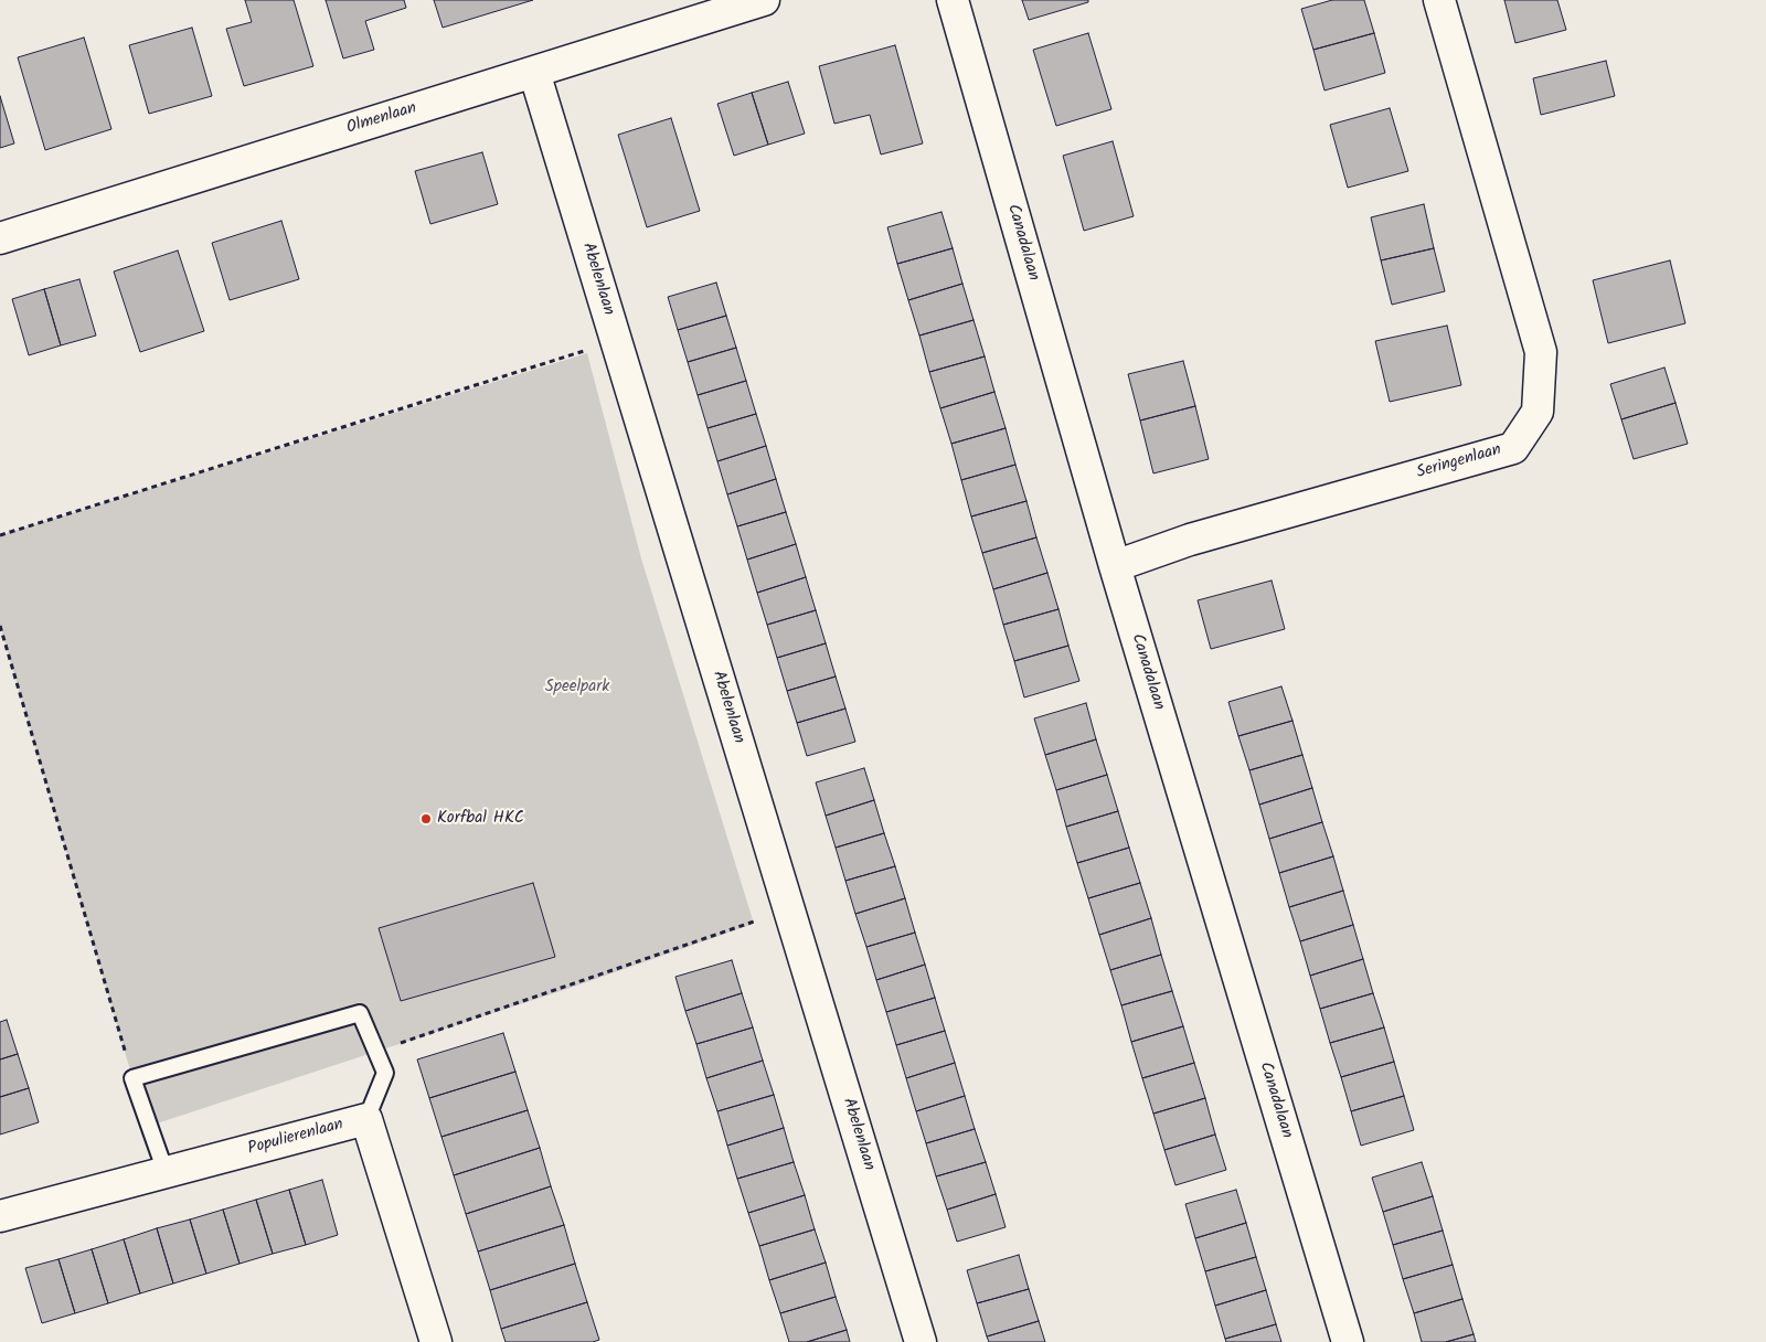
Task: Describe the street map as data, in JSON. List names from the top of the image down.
{
  "streets": {
    "street": [
      "Olmenlaan",
      "Canadalaan",
      "Abelenlaan",
      "Seringenlaan",
      "Populierenlaan"
    ]
  },
  "crossings": [
    ["Olmenlaan", "Abelenlaan"],
    ["Canadalaan", "Seringenlaan"]
  ],
  "parks": ["Speelpark"],
  "places": ["Korfbal HKC"]
}
